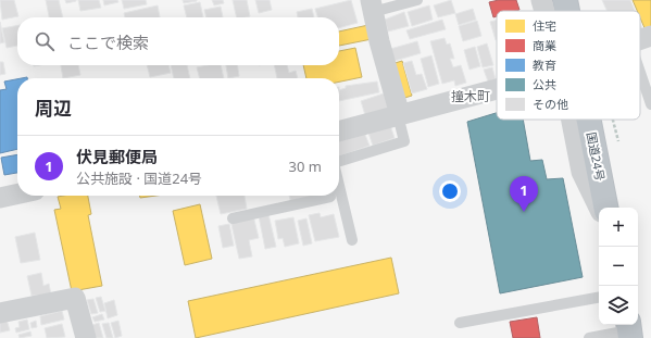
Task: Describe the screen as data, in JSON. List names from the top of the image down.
{
  "streets": {
    "highway": ["国道24号"]
  },
  "districts": ["撞木町"],
  "legend": [
    "住宅",
    "商業",
    "教育",
    "公共",
    "その他"
  ],
  "page": {
    "search": "ここで検索",
    "heading": "周辺",
    "list": [
      {
        "mark": "1",
        "name": "伏見郵便局",
        "note": "公共施設 · 国道24号",
        "value": "30 m"
      }
    ],
    "pins": "1",
    "map_buttons": ["+", "−"]
  }
}
